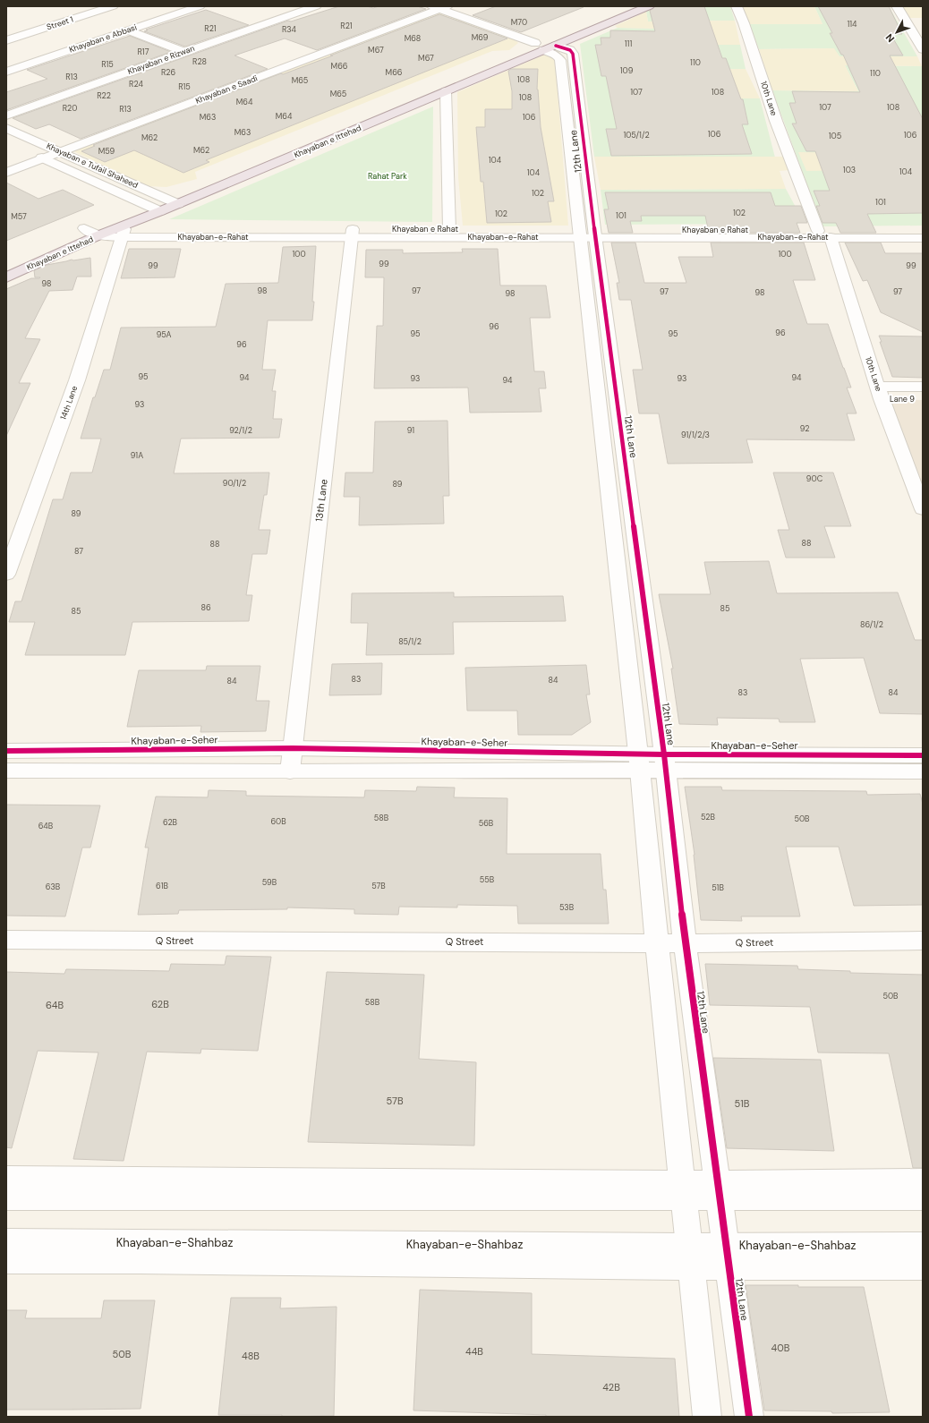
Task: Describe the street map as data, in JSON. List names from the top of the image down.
{
  "streets": {
    "main road": ["Khayaban e Ittehad"],
    "street": [
      "Street 1",
      "Khayaban e Abbasi",
      "Khayaban e Rizwan",
      "Khayaban e Saadi",
      "10th Lane",
      "12th Lane",
      "Khayaban e Tufail Shaheed",
      "Khayaban e Rahat",
      "Khayaban-e-Rahat",
      "Lane 9",
      "14th Lane",
      "13th Lane",
      "Khayaban-e-Seher",
      "Q Street",
      "Khayaban-e-Shahbaz"
    ]
  },
  "crossings": [
    ["Khayaban e Saadi", "12th Lane"],
    ["Khayaban e Saadi", "Khayaban e Tufail Shaheed"],
    ["10th Lane", "Khayaban-e-Rahat"],
    ["10th Lane", "Lane 9"],
    ["Khayaban e Ittehad", "12th Lane"],
    ["Khayaban e Ittehad", "Khayaban e Tufail Shaheed"],
    ["Khayaban e Ittehad", "Khayaban-e-Rahat"],
    ["Khayaban e Ittehad", "14th Lane"],
    ["12th Lane", "Khayaban e Rahat"],
    ["12th Lane", "Khayaban-e-Rahat"],
    ["12th Lane", "Khayaban-e-Seher"],
    ["12th Lane", "Q Street"],
    ["12th Lane", "Khayaban-e-Shahbaz"],
    ["Khayaban e Rahat", "Khayaban-e-Rahat"],
    ["Khayaban e Rahat", "13th Lane"],
    ["Khayaban-e-Rahat", "14th Lane"],
    ["Khayaban-e-Rahat", "13th Lane"],
    ["13th Lane", "Khayaban-e-Seher"]
  ],
  "parks": ["Rahat Park"],
  "house_numbers": [
    "M70",
    "114",
    "R21",
    "R21",
    "R34",
    "M69",
    "M68",
    "111",
    "M67",
    "R17",
    "M67",
    "R28",
    "110",
    "R15",
    "M66",
    "109",
    "R26",
    "M66",
    "110",
    "R13",
    "108",
    "M65",
    "R24",
    "R15",
    "107",
    "108",
    "M65",
    "R22",
    "108",
    "M64",
    "107",
    "108",
    "R20",
    "R13",
    "M64",
    "M63",
    "106",
    "M63",
    "106",
    "105/1/2",
    "106",
    "105",
    "M62",
    "M62",
    "M59",
    "104",
    "103",
    "104",
    "104",
    "102",
    "101",
    "102",
    "102",
    "101",
    "M57",
    "100",
    "100",
    "99",
    "99",
    "99",
    "98",
    "98",
    "97",
    "97",
    "97",
    "98",
    "98",
    "96",
    "96",
    "95",
    "95",
    "95A",
    "96",
    "95",
    "94",
    "94",
    "93",
    "93",
    "94",
    "93",
    "92",
    "92/1/2",
    "91",
    "91/1/2/3",
    "91A",
    "90C",
    "90/1/2",
    "89",
    "89",
    "88",
    "88",
    "87",
    "86",
    "85",
    "85",
    "86/1/2",
    "85/1/2",
    "83",
    "84",
    "84",
    "83",
    "84",
    "52B",
    "58B",
    "50B",
    "60B",
    "62B",
    "56B",
    "64B",
    "55B",
    "59B",
    "61B",
    "57B",
    "63B",
    "51B",
    "53B",
    "50B",
    "58B",
    "62B",
    "64B",
    "57B",
    "51B",
    "40B",
    "44B",
    "50B",
    "48B",
    "42B"
  ],
  "north": "bottom left"
}
